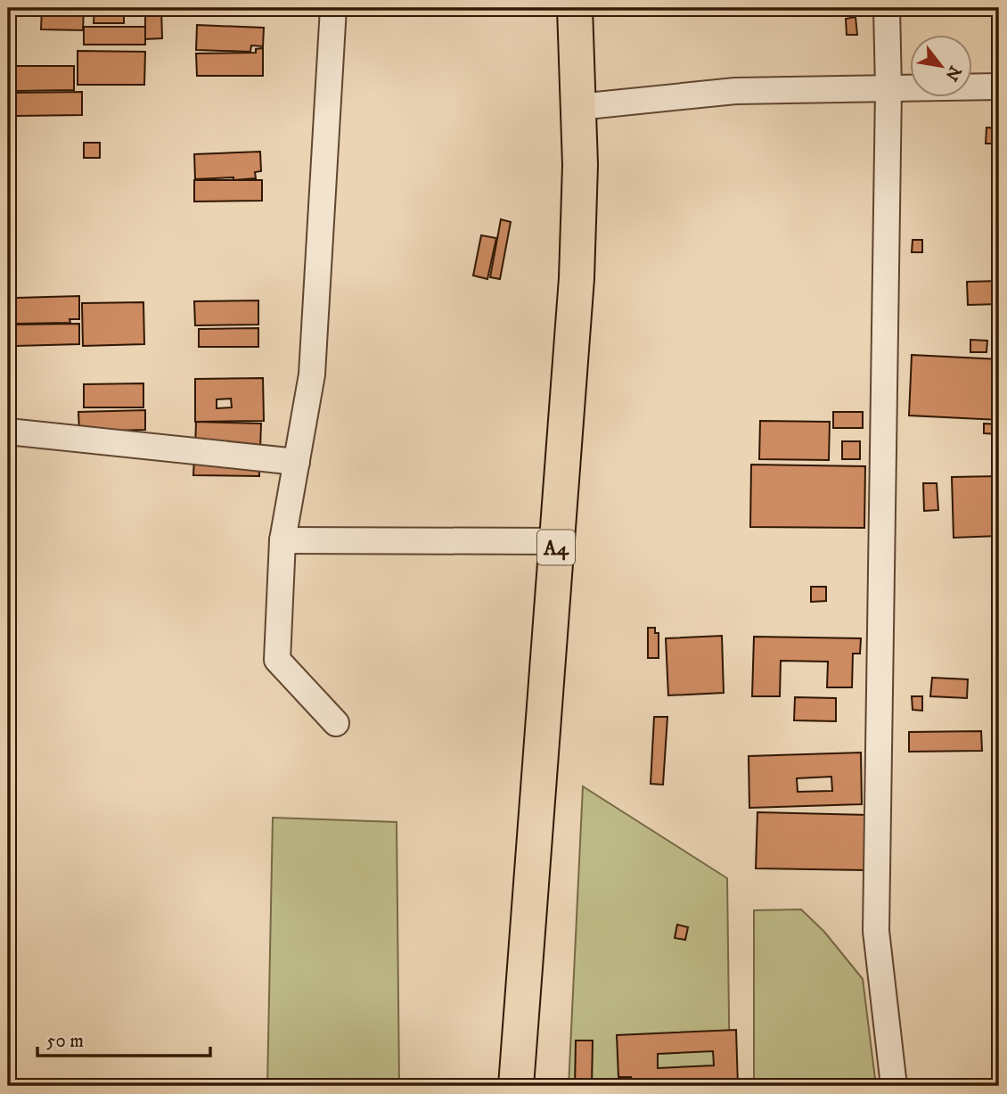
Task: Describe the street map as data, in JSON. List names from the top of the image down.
{
  "streets": {
    "highway": ["A4"]
  },
  "scale_bar": "50 m",
  "north": "bottom right"
}
